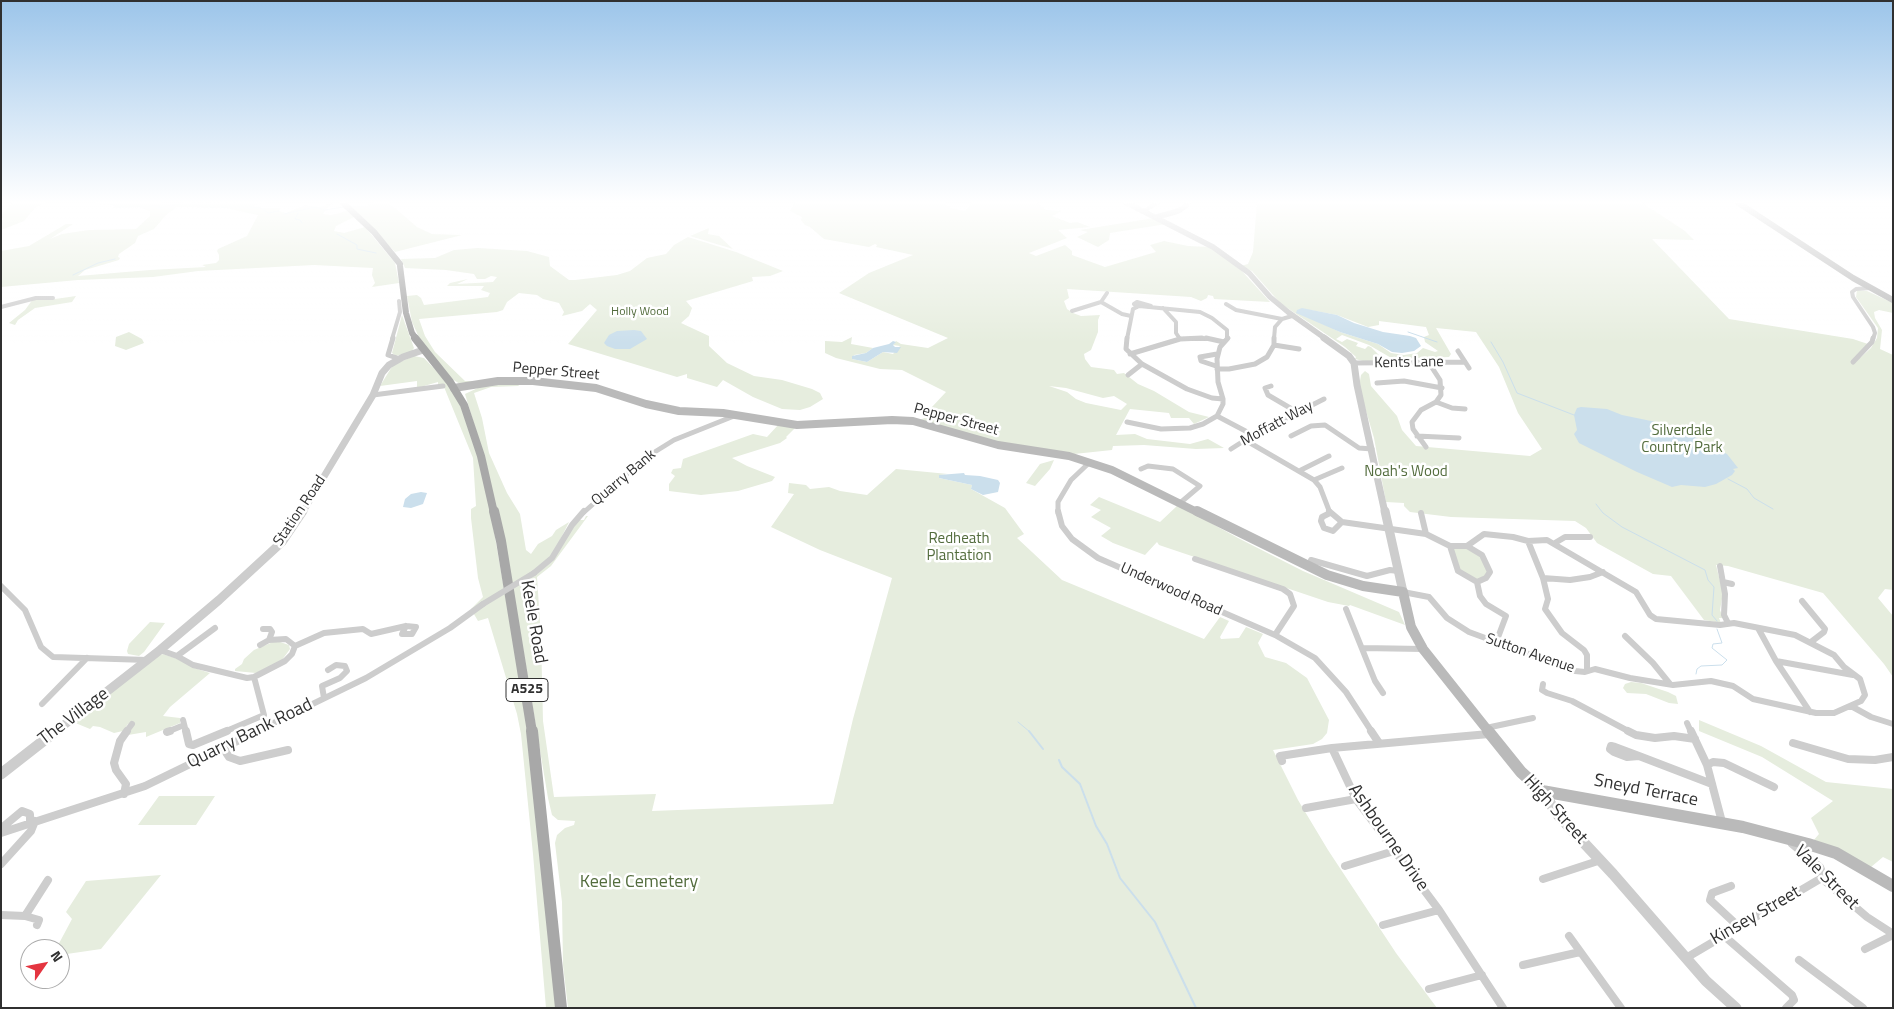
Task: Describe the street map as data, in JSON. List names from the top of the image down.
{
  "streets": {
    "main road": [
      "Pepper Street",
      "Keele Road",
      "A525",
      "Sneyd Terrace",
      "High Street"
    ],
    "street": [
      "Kents Lane",
      "Moffatt Way",
      "Quarry Bank",
      "Station Road",
      "Underwood Road",
      "Sutton Avenue",
      "The Village",
      "Quarry Bank Road",
      "Ashbourne Drive",
      "Vale Street",
      "Kinsey Street"
    ]
  },
  "crossings": [
    ["Pepper Street", "Quarry Bank"],
    ["Pepper Street", "Underwood Road"],
    ["Pepper Street", "Keele Road"],
    ["Pepper Street", "Sutton Avenue"],
    ["Pepper Street", "High Street"],
    ["Quarry Bank", "Quarry Bank Road"],
    ["Station Road", "Keele Road"],
    ["Station Road", "A525"],
    ["Station Road", "The Village"],
    ["Keele Road", "A525"],
    ["Sutton Avenue", "High Street"],
    ["Sneyd Terrace", "High Street"],
    ["Sneyd Terrace", "Vale Street"],
    ["High Street", "Kinsey Street"],
    ["Vale Street", "Kinsey Street"]
  ],
  "parks": [
    "Holly Wood",
    "Silverdale Country Park",
    "Noah's Wood",
    "Redheath Plantation",
    "Keele Cemetery"
  ],
  "north": "top right"
}
